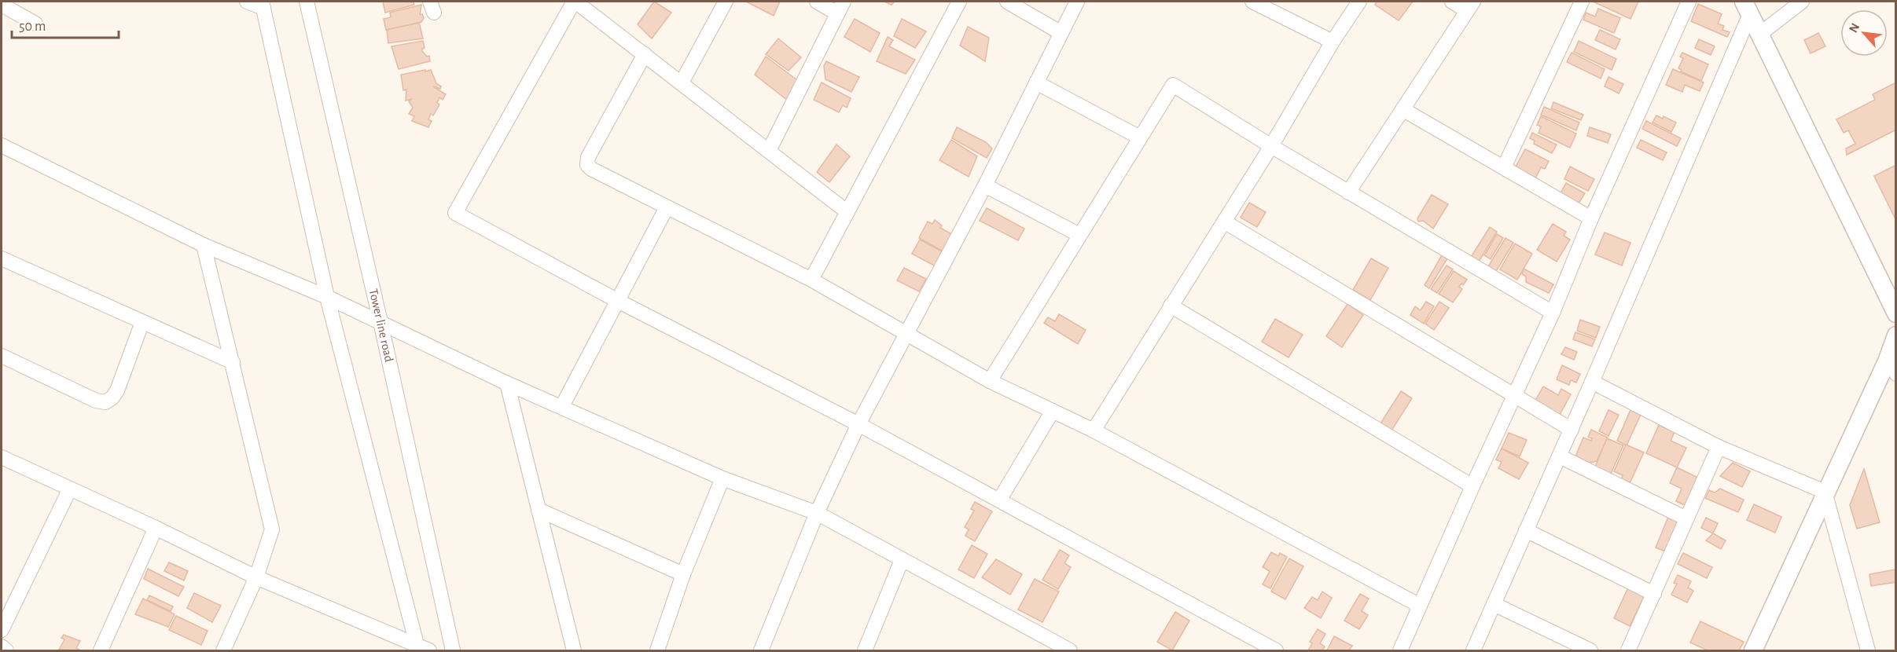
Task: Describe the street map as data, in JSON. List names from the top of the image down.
{
  "streets": {
    "street": ["Tower line road"]
  },
  "scale_bar": "50 m",
  "north": "top left"
}
